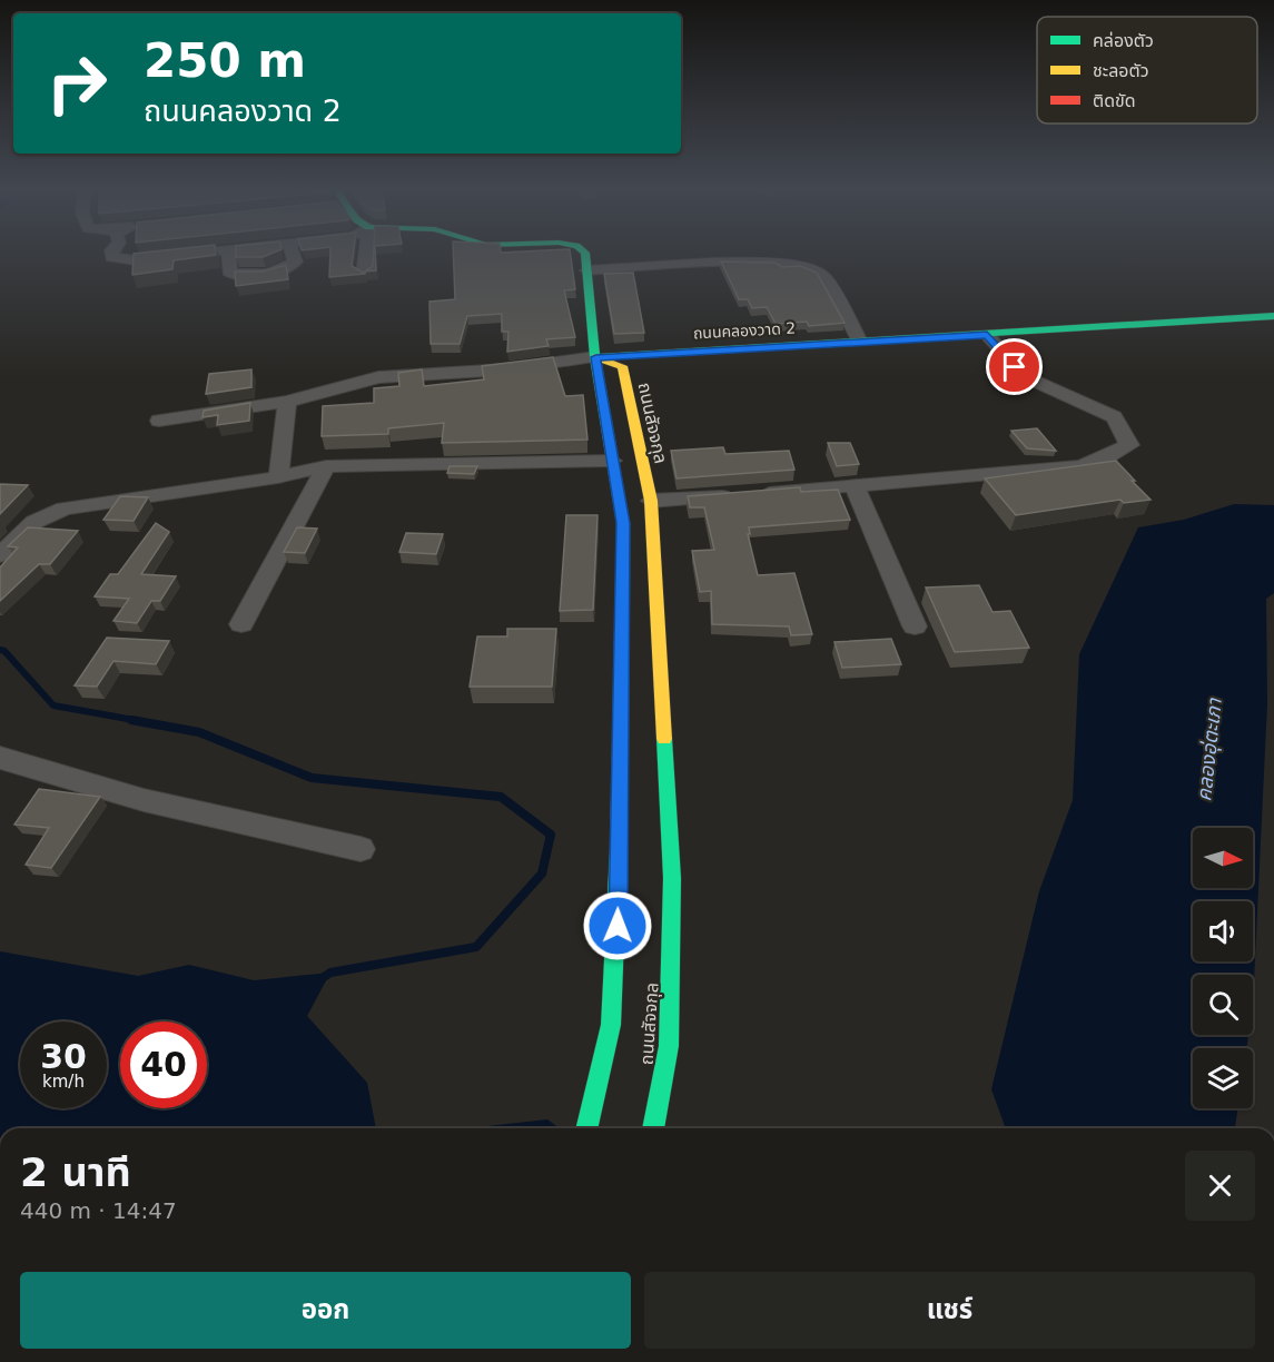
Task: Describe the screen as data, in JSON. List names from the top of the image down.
{
  "streets": {
    "street": ["ถนนคลองวาด 2", "ถนนสัจจกุล"]
  },
  "crossings": [
    ["ถนนคลองวาด 2", "ถนนสัจจกุล"]
  ],
  "water": ["คลองอุ่ตะเภา"],
  "legend": ["คล่องตัว", "ชะลอตัว", "ติดขัด"],
  "north": "right",
  "page": {
    "turn": ["250 m", "ถนนคลองวาด 2"],
    "speed": "30 km/h",
    "limit": "40",
    "heading": ["2 นาที", "440 m · 14:47"],
    "buttons": ["ออก", "แชร์"]
  }
}
